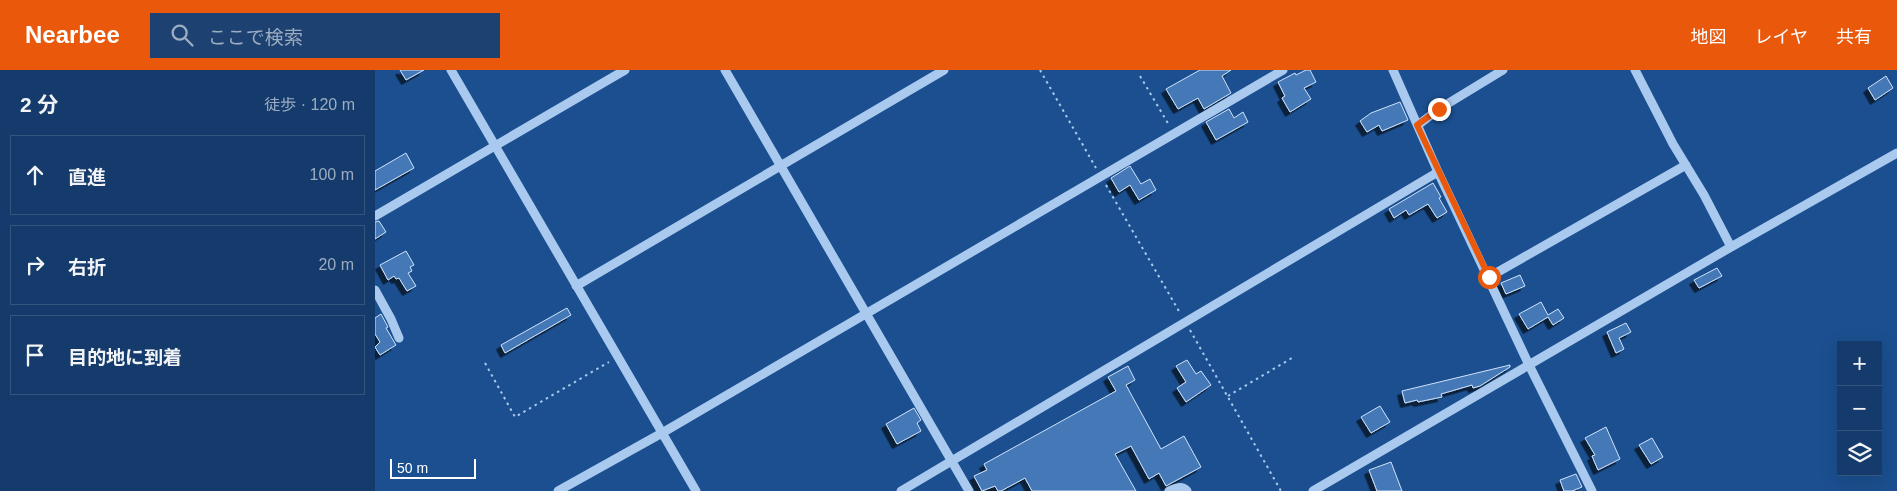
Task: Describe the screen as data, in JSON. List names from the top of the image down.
{
  "scale_bar": "50 m",
  "page": {
    "header": "Nearbee",
    "search": "ここで検索",
    "nav": ["地図", "レイヤ", "共有"],
    "heading": ["2 分", "徒歩 · 120 m"],
    "list": [
      ["直進", "100 m"],
      ["右折", "20 m"],
      "目的地に到着"
    ],
    "map_buttons": ["+", "−"],
    "scale": "50 m"
  }
}
